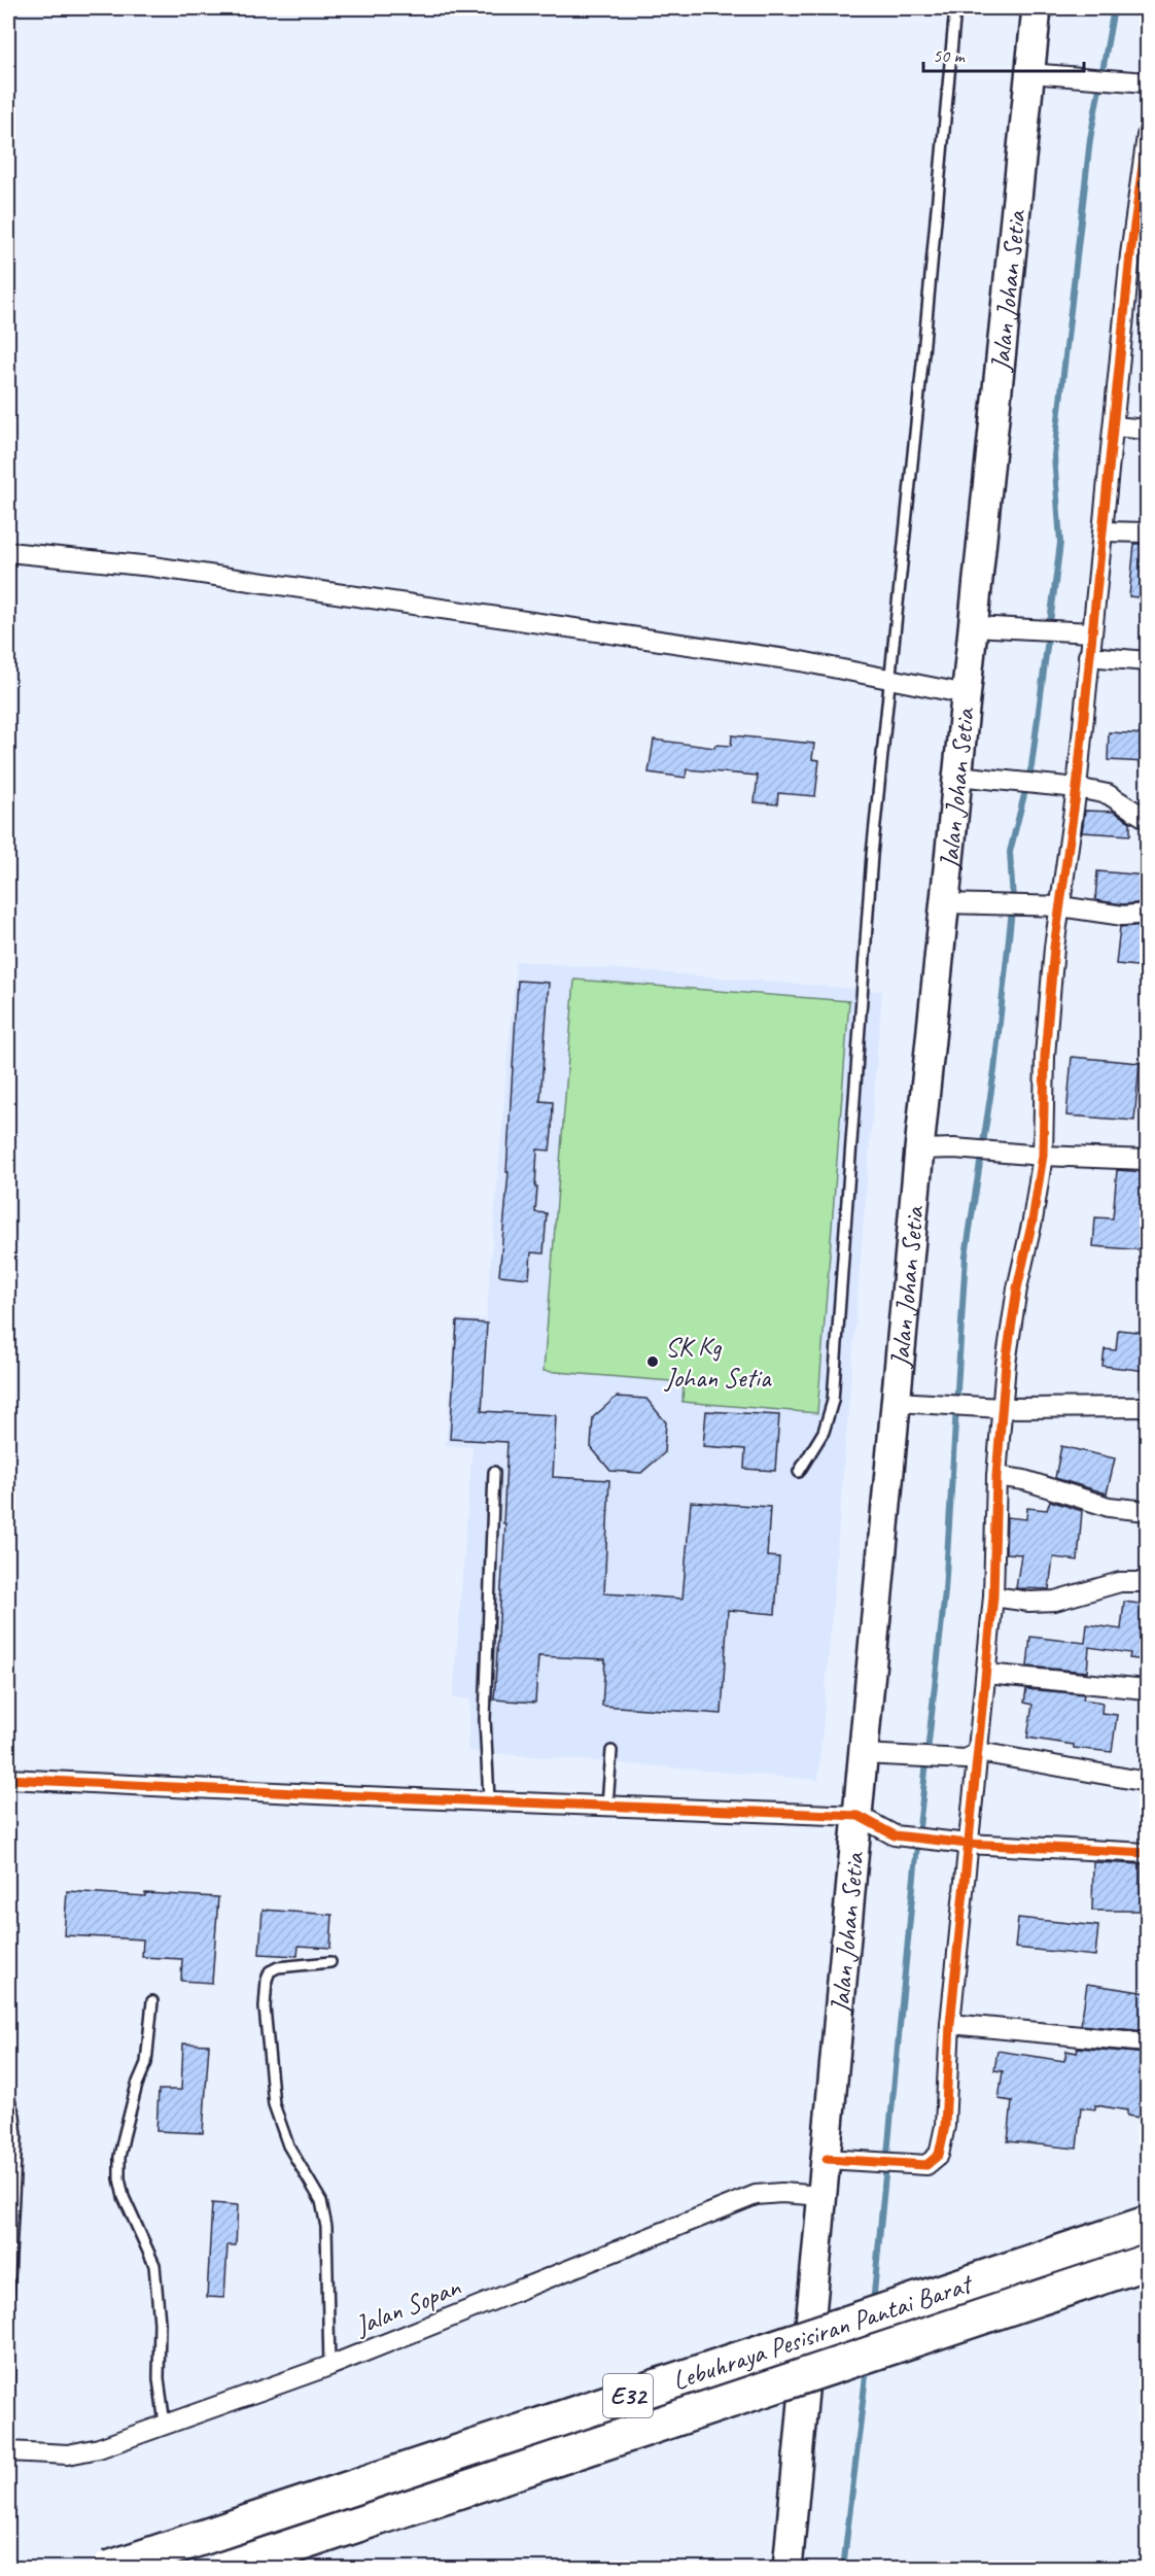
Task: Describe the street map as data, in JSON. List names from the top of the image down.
{
  "streets": {
    "highway": ["Lebuhraya Pesisiran Pantai Barat", "E32"],
    "main road": ["Jalan Johan Setia"],
    "street": ["Jalan Sopan"]
  },
  "crossings": [
    ["Jalan Johan Setia", "Jalan Sopan"]
  ],
  "places": ["SK Kg Johan Setia"],
  "scale_bar": "50 m"
}
